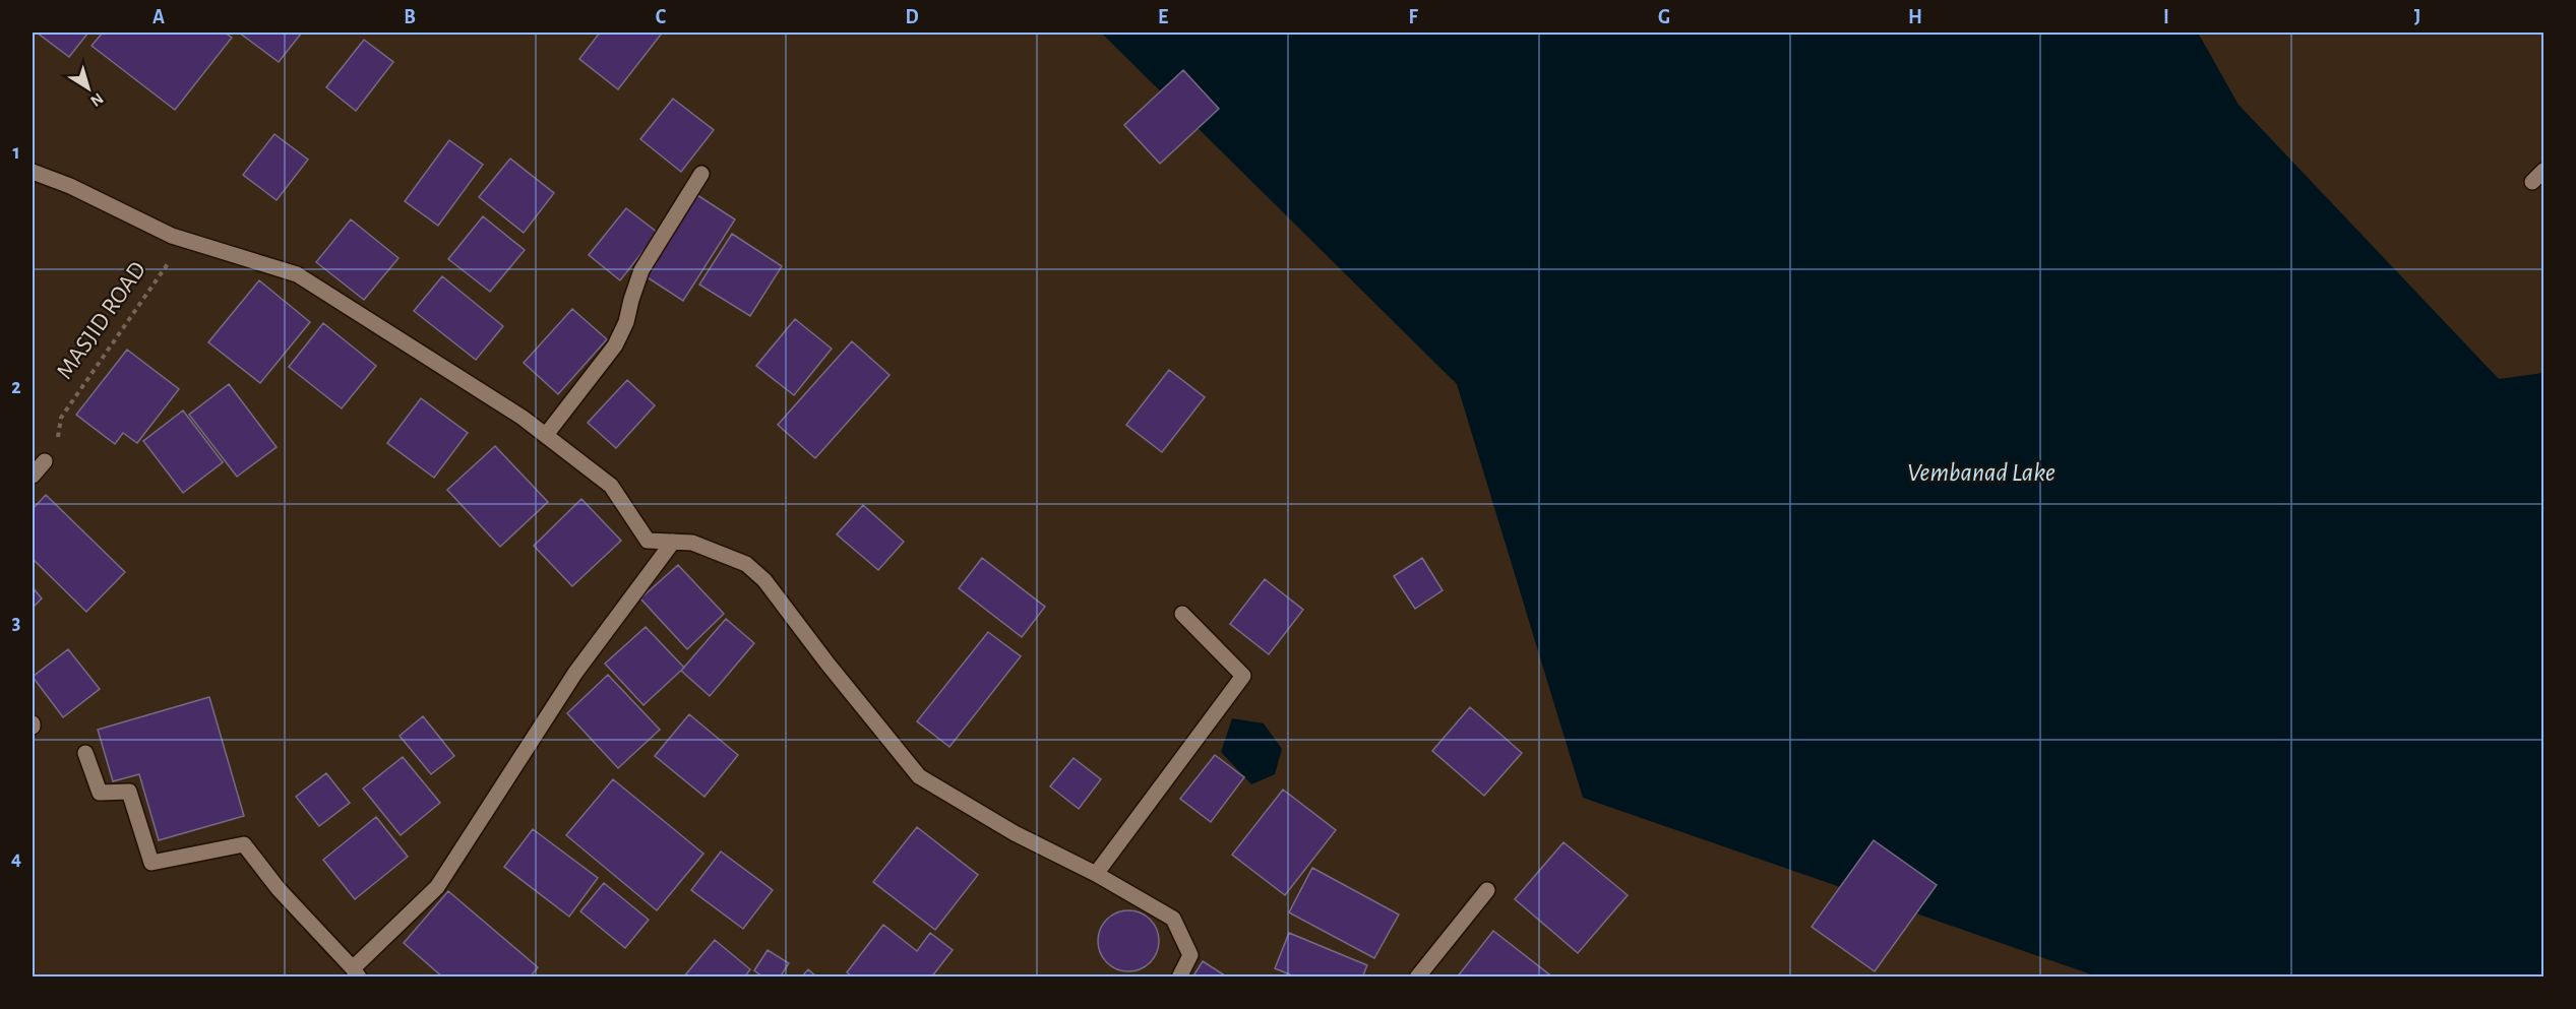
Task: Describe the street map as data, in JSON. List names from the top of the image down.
{
  "streets": {
    "path": ["MASJID ROAD"]
  },
  "water": ["Vembanad Lake"],
  "north": "bottom right",
  "grid": {
    "columns": [
      "A",
      "B",
      "C",
      "D",
      "E",
      "F",
      "G",
      "H",
      "I",
      "J"
    ],
    "rows": [
      "1",
      "2",
      "3",
      "4"
    ]
  }
}
